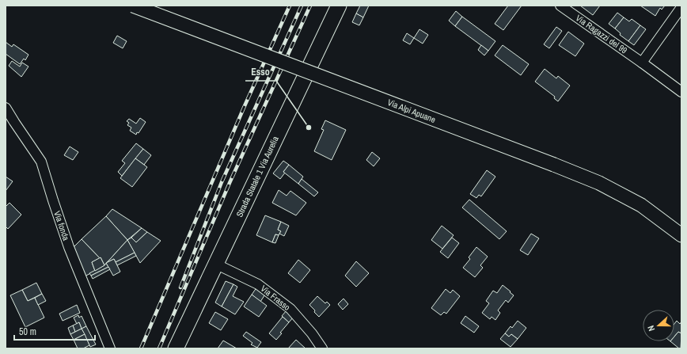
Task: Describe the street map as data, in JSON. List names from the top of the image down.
{
  "streets": {
    "main road": ["Via Alpi Apuane", "Strada Statale 1 Via Aurelia"],
    "street": ["Via Ragazzi del 99", "Via fonda", "Via Frasso"]
  },
  "crossings": [
    ["Strada Statale 1 Via Aurelia", "Via Frasso"]
  ],
  "places": ["Esso"],
  "scale_bar": "50 m",
  "north": "left"
}
